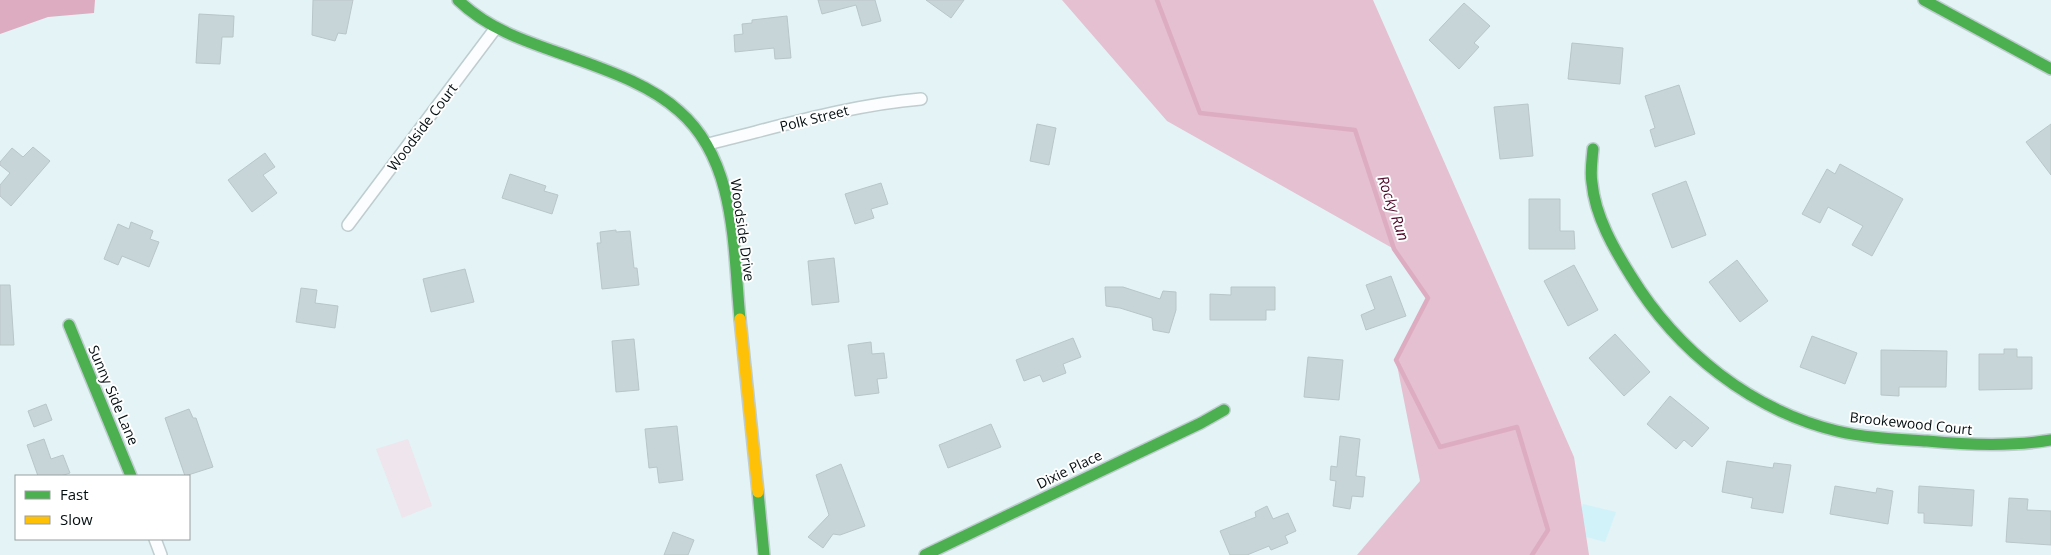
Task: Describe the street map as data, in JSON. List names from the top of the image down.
{
  "streets": {
    "street": [
      "Polk Street",
      "Woodside Court",
      "Woodside Drive",
      "Sunny Side Lane",
      "Brookewood Court",
      "Dixie Place"
    ]
  },
  "crossings": [
    ["Polk Street", "Woodside Drive"],
    ["Woodside Court", "Woodside Drive"]
  ],
  "water": ["Rocky Run"],
  "legend": ["Fast", "Slow"]
}
